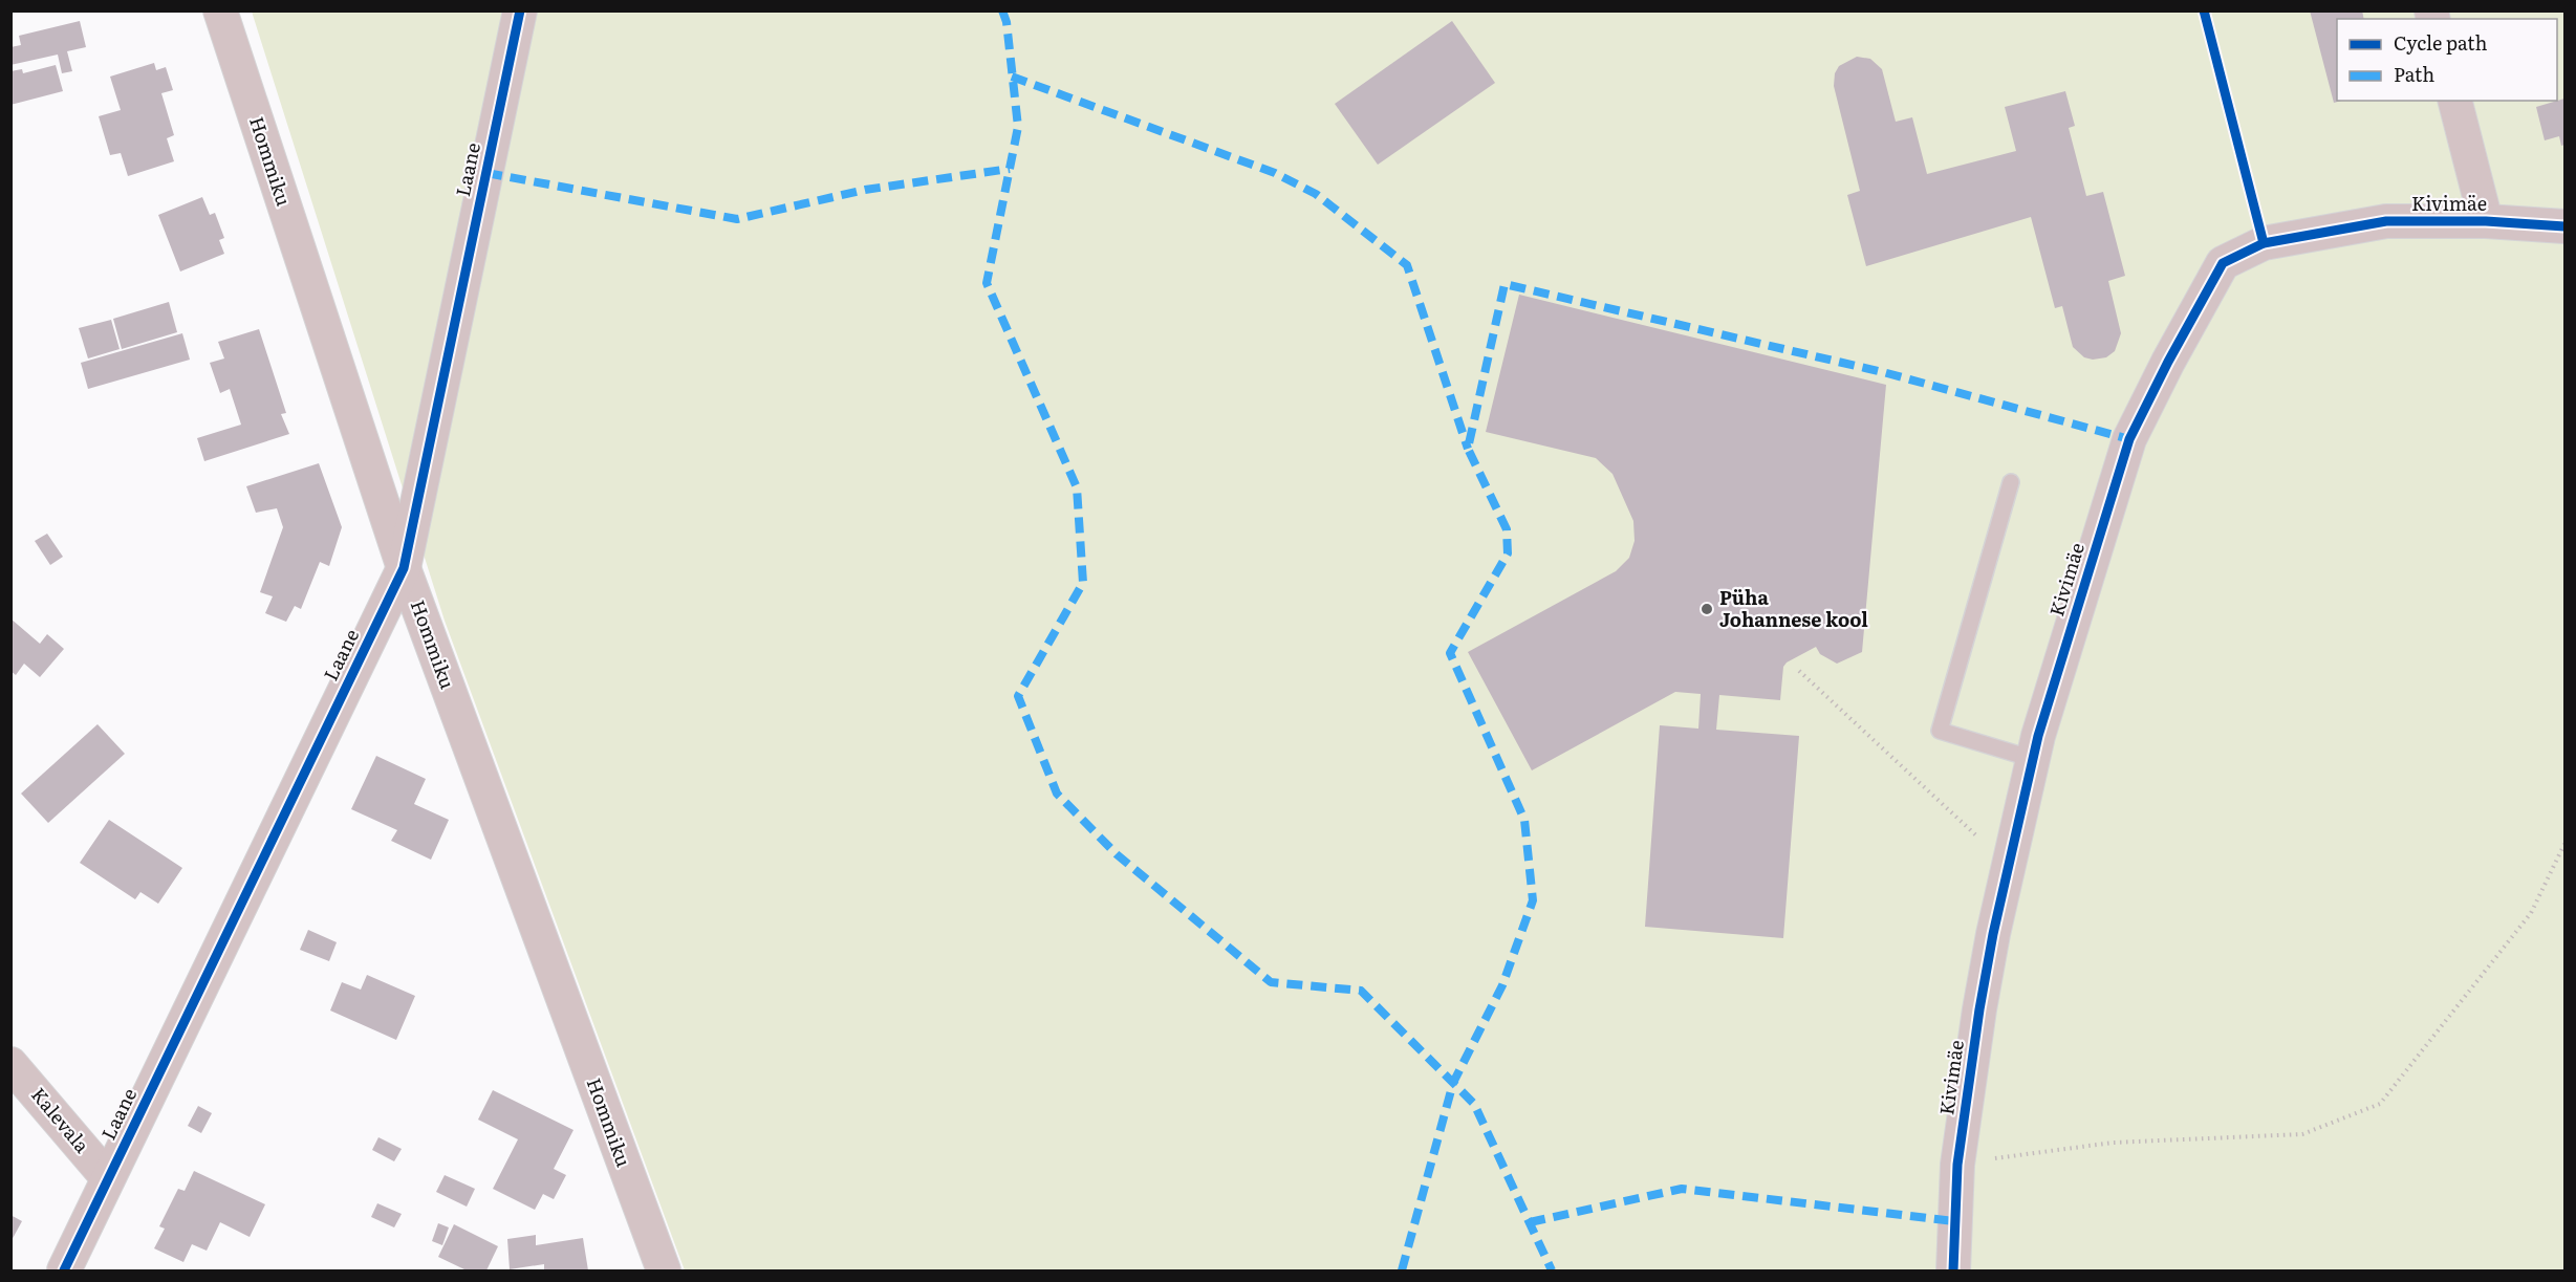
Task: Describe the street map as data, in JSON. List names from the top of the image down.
{
  "streets": {
    "street": [
      "Hommiku",
      "Laane",
      "Kivimäe",
      "Kalevala"
    ]
  },
  "crossings": [
    ["Hommiku", "Laane"],
    ["Laane", "Kalevala"]
  ],
  "places": ["Püha Johannese kool"],
  "legend": ["Cycle path", "Path"]
}
